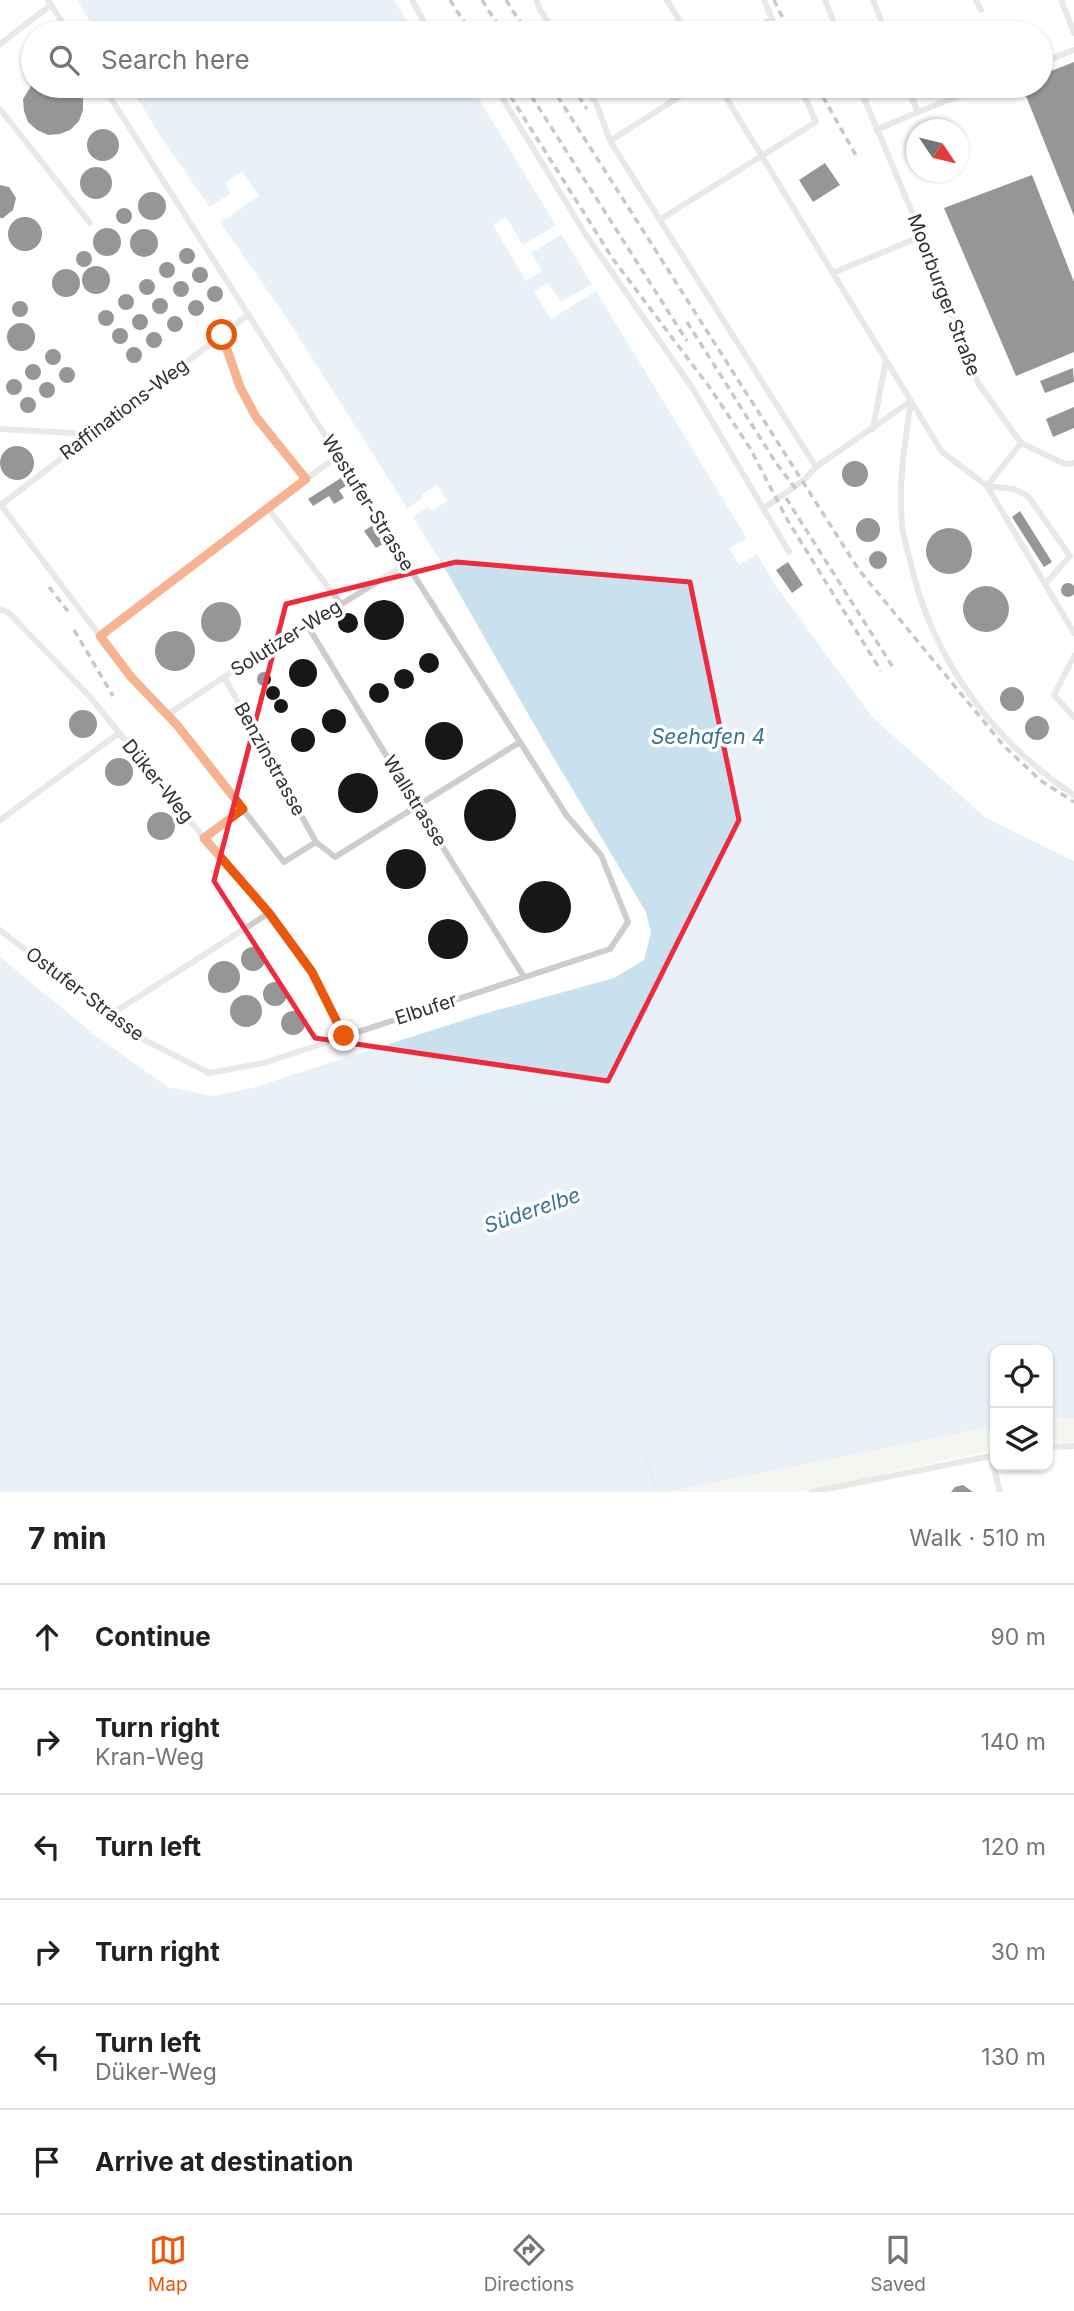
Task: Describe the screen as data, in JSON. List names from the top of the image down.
{
  "streets": {
    "lane": [
      "Moorburger Straße",
      "Raffinations-Weg",
      "Westufer-Strasse",
      "Solutizer-Weg",
      "Benzinstrasse",
      "Düker-Weg",
      "Wallstrasse",
      "Ostufer-Strasse",
      "Elbufer"
    ]
  },
  "crossings": [
    ["Raffinations-Weg", "Westufer-Strasse"],
    ["Westufer-Strasse", "Solutizer-Weg"],
    ["Westufer-Strasse", "Elbufer"],
    ["Solutizer-Weg", "Benzinstrasse"],
    ["Solutizer-Weg", "Wallstrasse"],
    ["Düker-Weg", "Elbufer"],
    ["Wallstrasse", "Elbufer"],
    ["Ostufer-Strasse", "Elbufer"]
  ],
  "water": ["Seehafen 4", "Süderelbe"],
  "north": "bottom right",
  "page": {
    "search": "Search here",
    "heading": ["7 min", "Walk · 510 m"],
    "list": [
      ["Continue", "90 m"],
      ["Turn right", "Kran-Weg", "140 m"],
      ["Turn left", "120 m"],
      ["Turn right", "30 m"],
      ["Turn left", "Düker-Weg", "130 m"],
      "Arrive at destination"
    ],
    "nav": ["Map", "Directions", "Saved"]
  }
}
